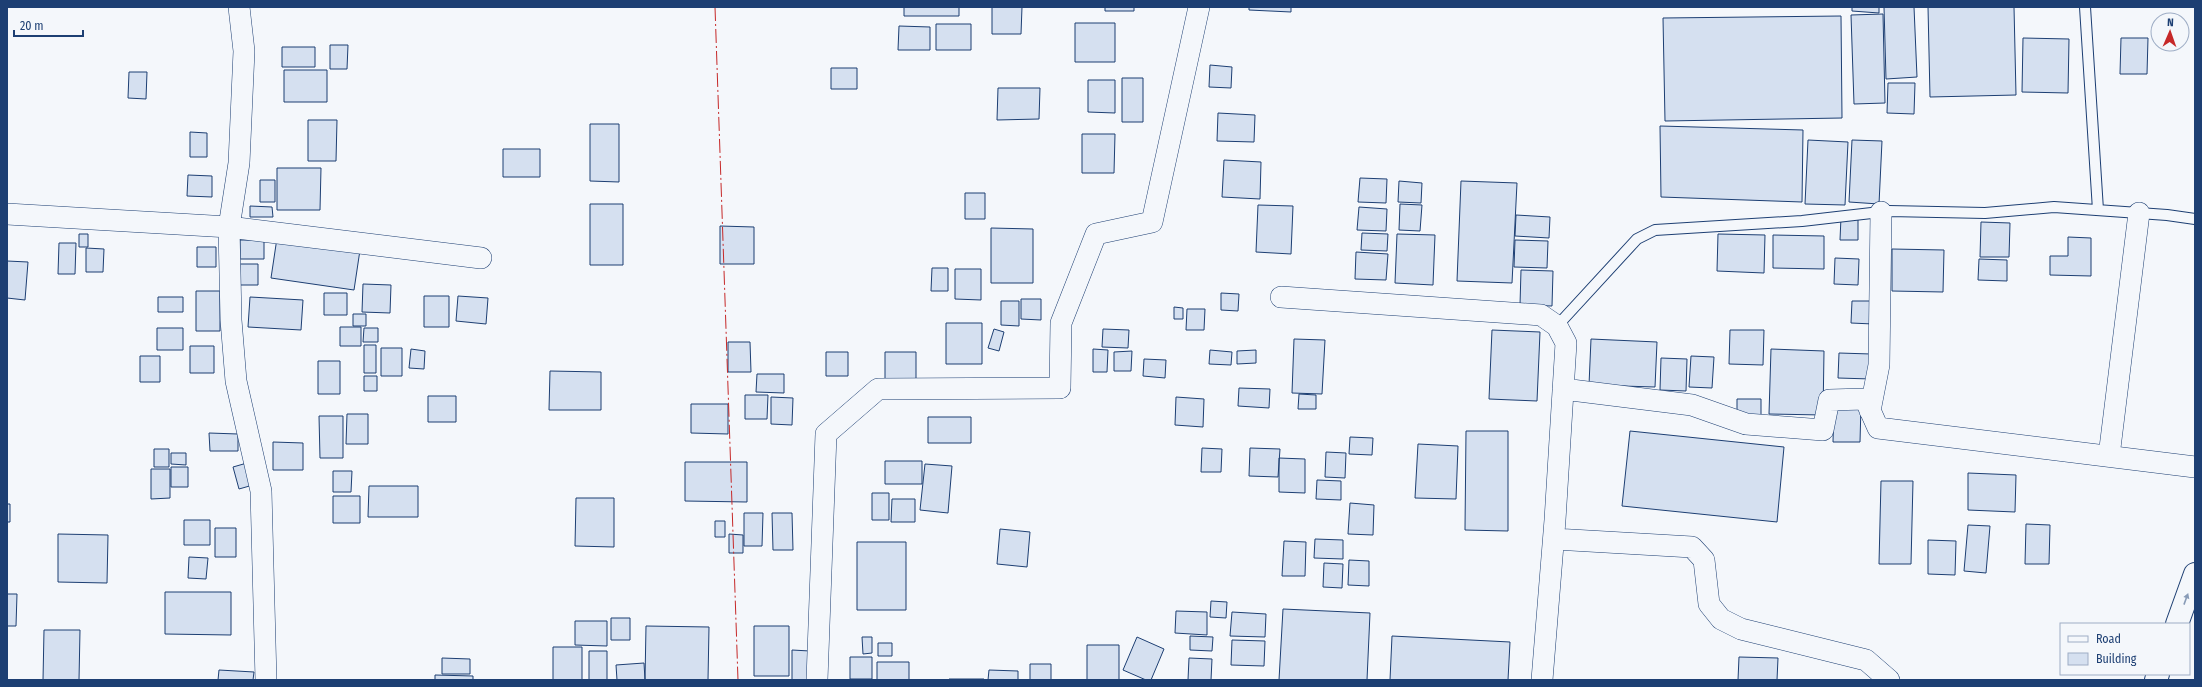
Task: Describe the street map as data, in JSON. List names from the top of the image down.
{
  "legend": ["Road", "Building"],
  "scale_bar": "20 m",
  "north": "top"
}
